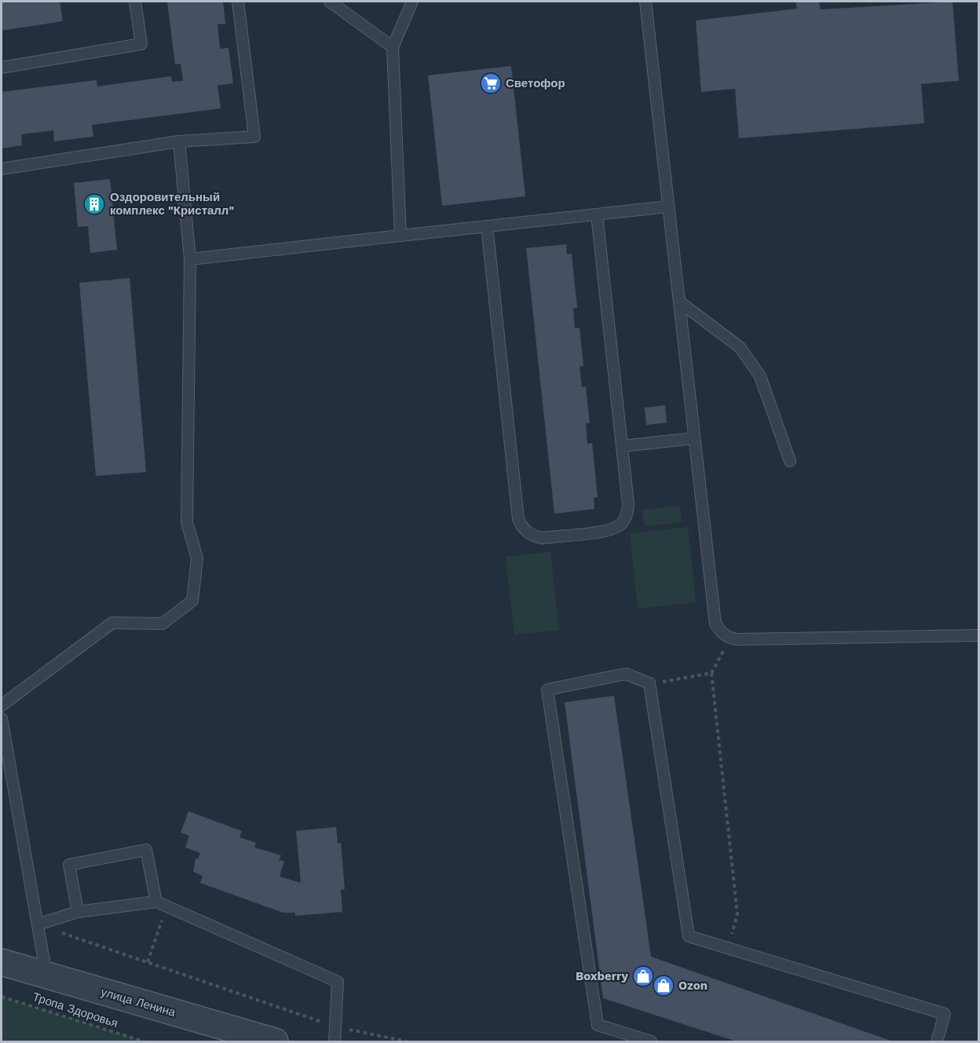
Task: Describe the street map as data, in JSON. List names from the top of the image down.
{
  "streets": {
    "street": ["улица Ленина"],
    "path": ["Тропа Здоровья"]
  },
  "places": {
    "supermarket": ["Светофор"],
    "building": ["Оздоровительный комплекс \"Кристалл\""],
    "shop": ["Boxberry", "Ozon"]
  }
}
